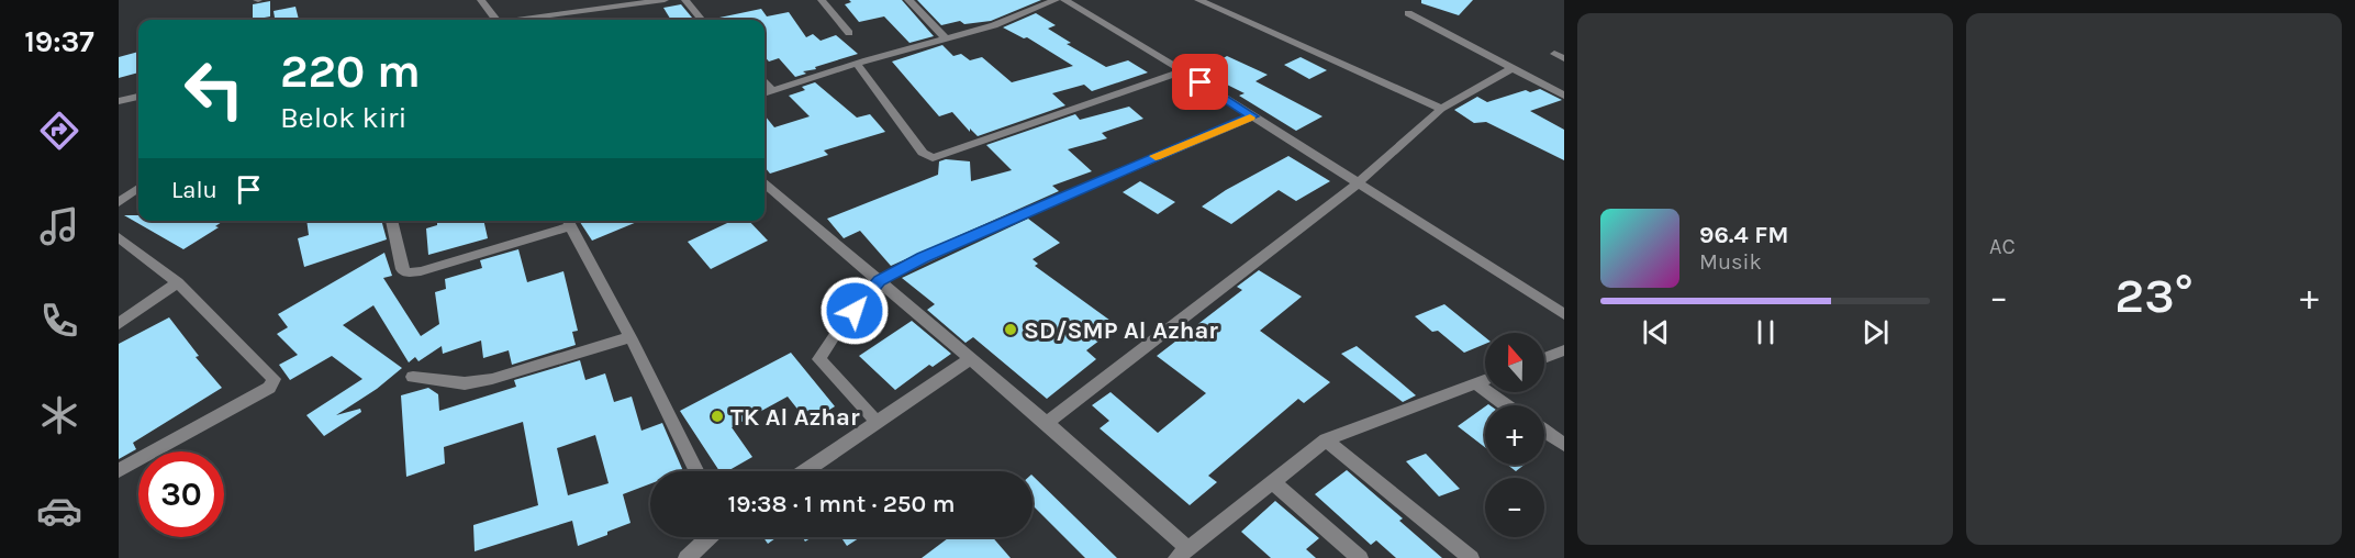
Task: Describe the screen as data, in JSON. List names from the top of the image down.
{
  "places": ["SD/SMP Al Azhar", "TK Al Azhar"],
  "north": "top",
  "page": {
    "tabs": "19:37",
    "tile": "AC",
    "turn": ["220 m", "Belok kiri"],
    "then": "Lalu",
    "song": ["96.4 FM", "Musik"],
    "heat": ["−", "23°", "+"],
    "map_buttons": ["+", "−"],
    "limit": "30",
    "trip": "19:38 · 1 mnt · 250 m"
  }
}
